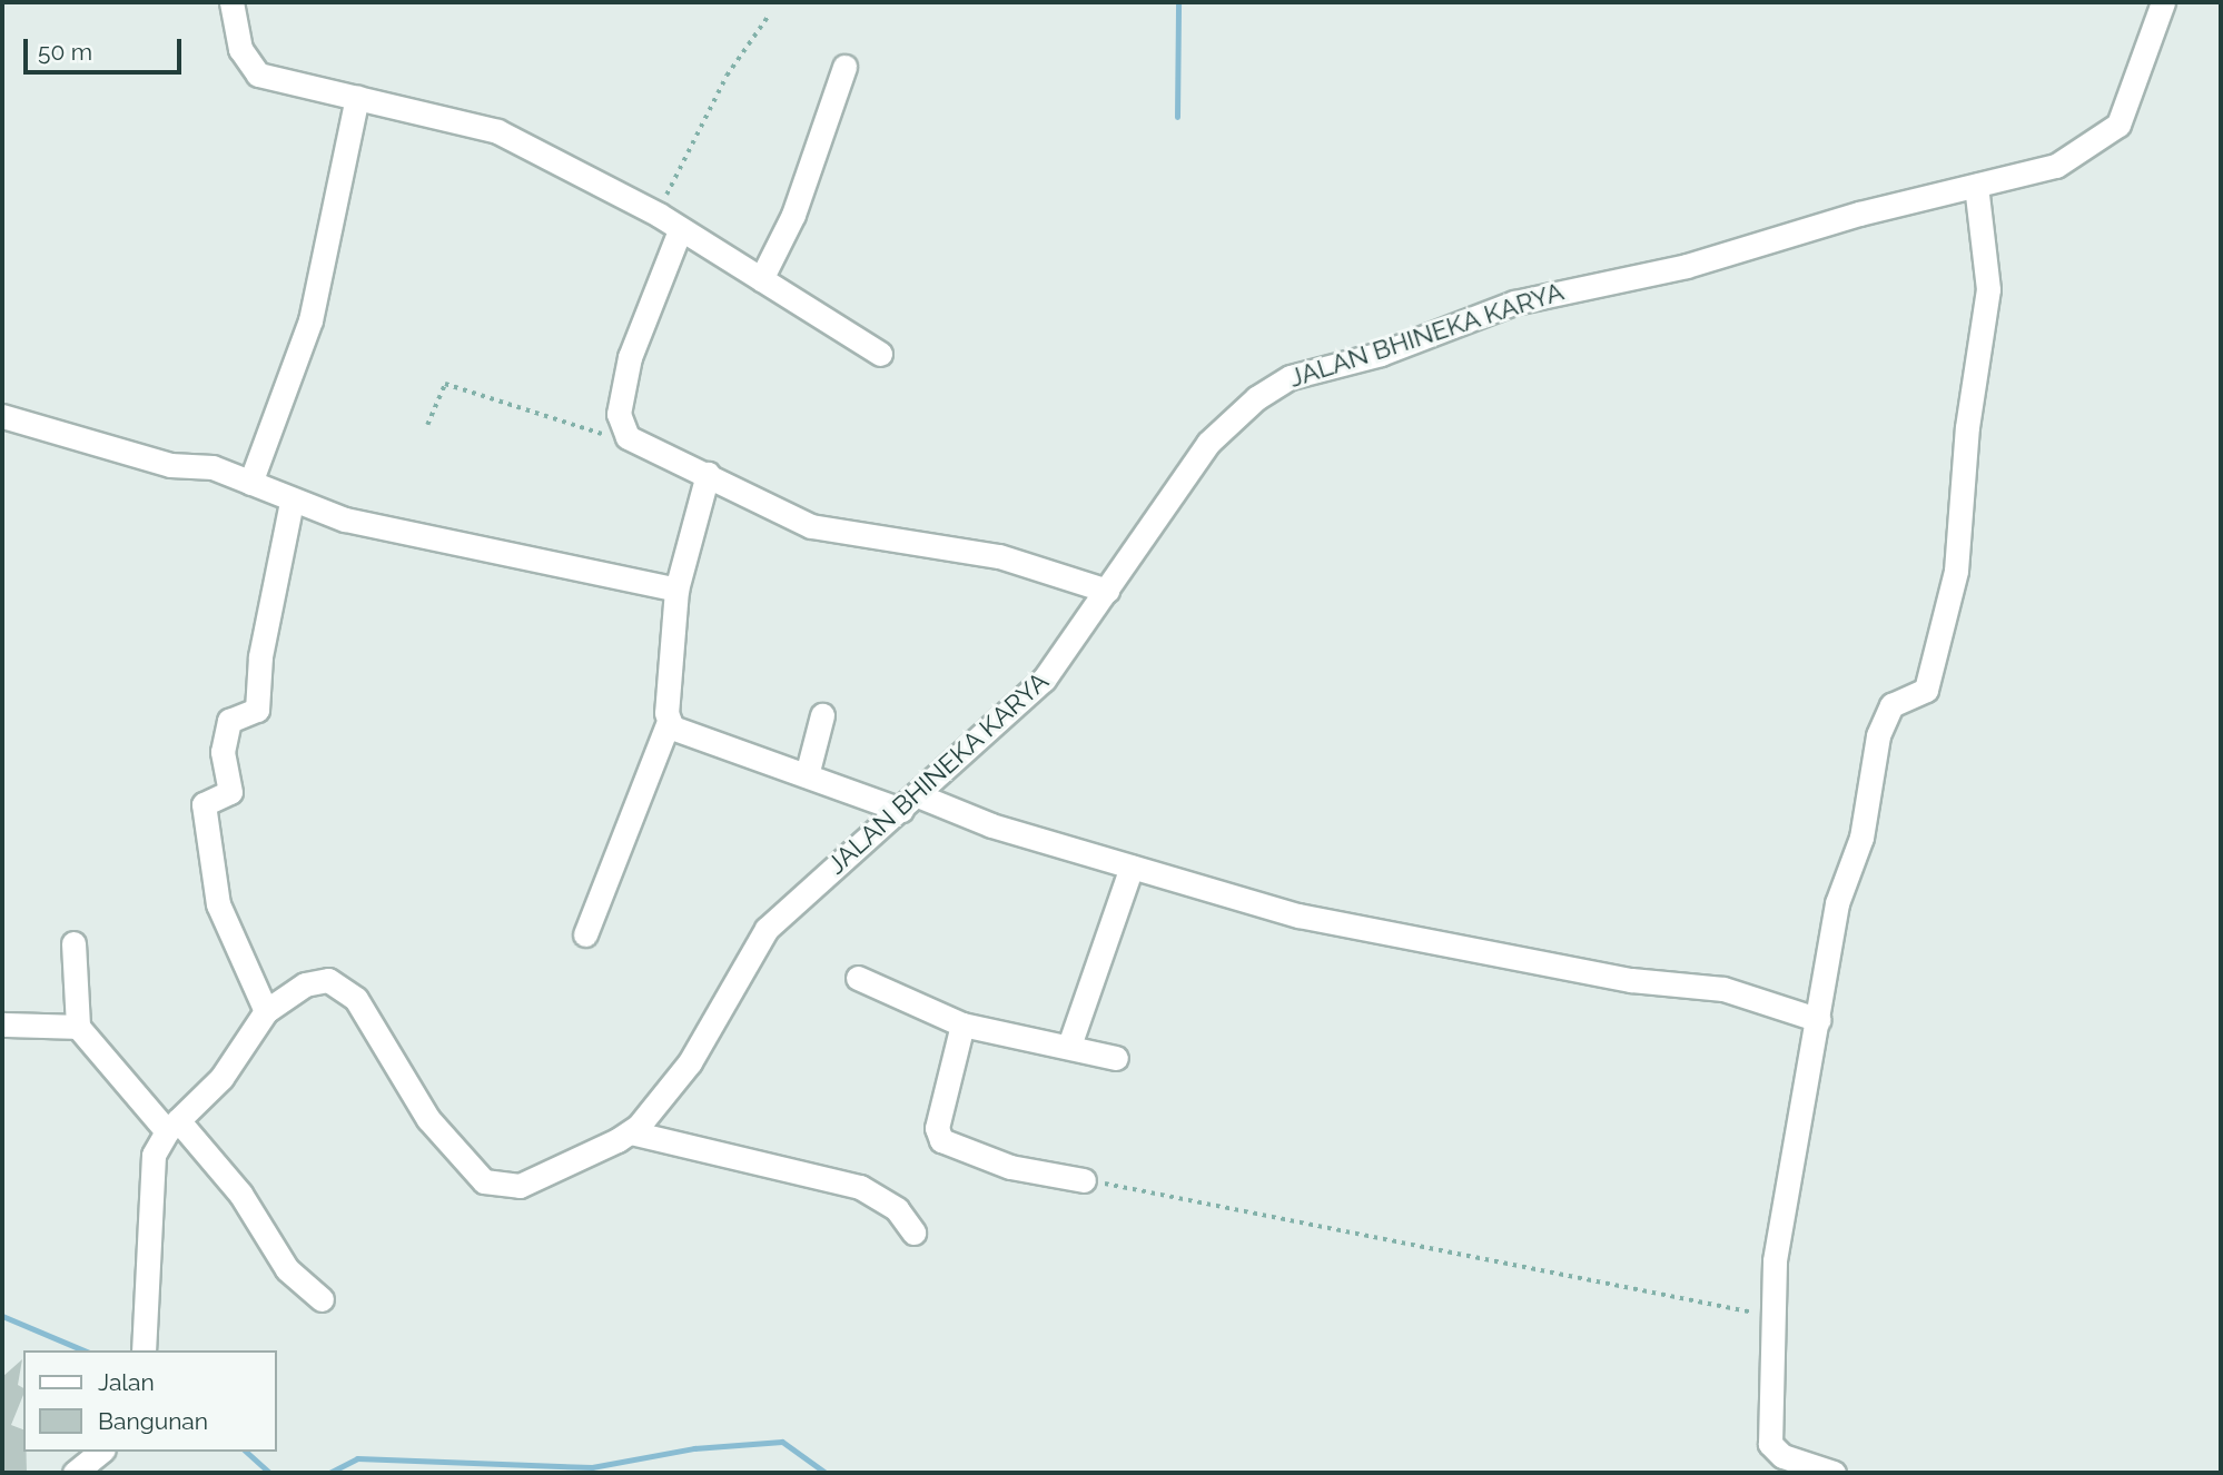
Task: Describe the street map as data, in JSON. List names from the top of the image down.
{
  "streets": {
    "street": ["JALAN BHINEKA KARYA"]
  },
  "legend": ["Jalan", "Bangunan"],
  "scale_bar": "50 m"
}
